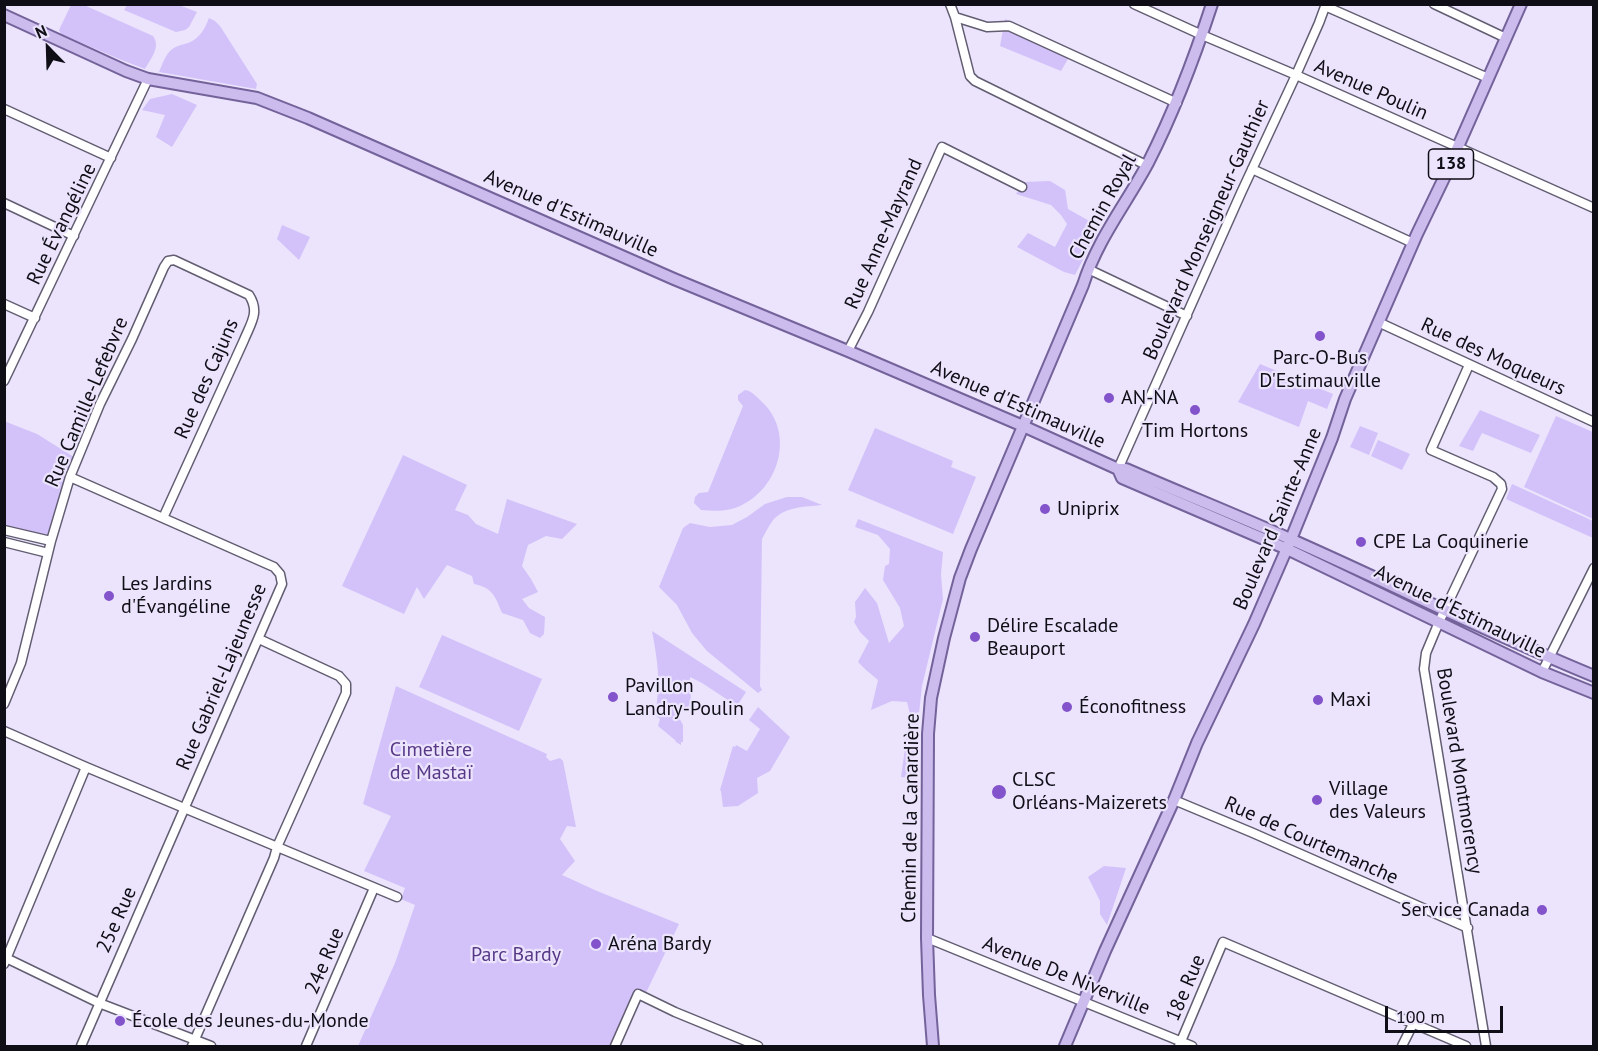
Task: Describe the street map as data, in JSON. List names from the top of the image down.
{
  "streets": {
    "main road": [
      "138",
      "Chemin Royal",
      "Avenue d'Estimauville",
      "Boulevard Sainte-Anne",
      "Chemin de la Canardière"
    ],
    "street": [
      "Avenue Poulin",
      "Rue Évangéline",
      "Boulevard Monseigneur-Gauthier",
      "Rue Anne-Mayrand",
      "Rue des Moqueurs",
      "Rue des Cajuns",
      "Rue Camille-Lefebvre",
      "Rue Gabriel-Lajeunesse",
      "Boulevard Montmorency",
      "Rue de Courtemanche",
      "25e Rue",
      "24e Rue",
      "Avenue De Niverville",
      "18e Rue"
    ]
  },
  "crossings": [
    ["Avenue Poulin", "Chemin Royal"],
    ["Avenue Poulin", "Boulevard Monseigneur-Gauthier"],
    ["Avenue Poulin", "Boulevard Sainte-Anne"],
    ["Chemin Royal", "Avenue d'Estimauville"],
    ["Chemin Royal", "Chemin de la Canardière"],
    ["Avenue d'Estimauville", "Rue Évangéline"],
    ["Avenue d'Estimauville", "Boulevard Monseigneur-Gauthier"],
    ["Avenue d'Estimauville", "Rue Anne-Mayrand"],
    ["Avenue d'Estimauville", "Boulevard Sainte-Anne"],
    ["Avenue d'Estimauville", "Boulevard Montmorency"],
    ["Avenue d'Estimauville", "Chemin de la Canardière"],
    ["Rue des Moqueurs", "Boulevard Sainte-Anne"],
    ["Rue des Moqueurs", "Boulevard Montmorency"],
    ["Rue des Cajuns", "Rue Camille-Lefebvre"],
    ["Rue des Cajuns", "Rue Gabriel-Lajeunesse"],
    ["Rue Camille-Lefebvre", "Rue Gabriel-Lajeunesse"],
    ["Boulevard Sainte-Anne", "Rue de Courtemanche"],
    ["Boulevard Sainte-Anne", "Avenue De Niverville"],
    ["Rue Gabriel-Lajeunesse", "25e Rue"],
    ["Boulevard Montmorency", "Rue de Courtemanche"],
    ["Chemin de la Canardière", "Avenue De Niverville"],
    ["Avenue De Niverville", "18e Rue"]
  ],
  "parks": ["Cimetière de Mastaï", "Parc Bardy"],
  "places": [
    "Parc-O-Bus D'Estimauville",
    "AN-NA",
    "Tim Hortons",
    "Uniprix",
    "CPE La Coquinerie",
    "Les Jardins d'Évangéline",
    "Délire Escalade Beauport",
    "Pavillon Landry-Poulin",
    "Maxi",
    "Éconofitness",
    "CLSC Orléans-Maizerets",
    "Village des Valeurs",
    "Service Canada",
    "Aréna Bardy",
    "École des Jeunes-du-Monde"
  ],
  "scale_bar": "100 m",
  "north": "top left"
}
